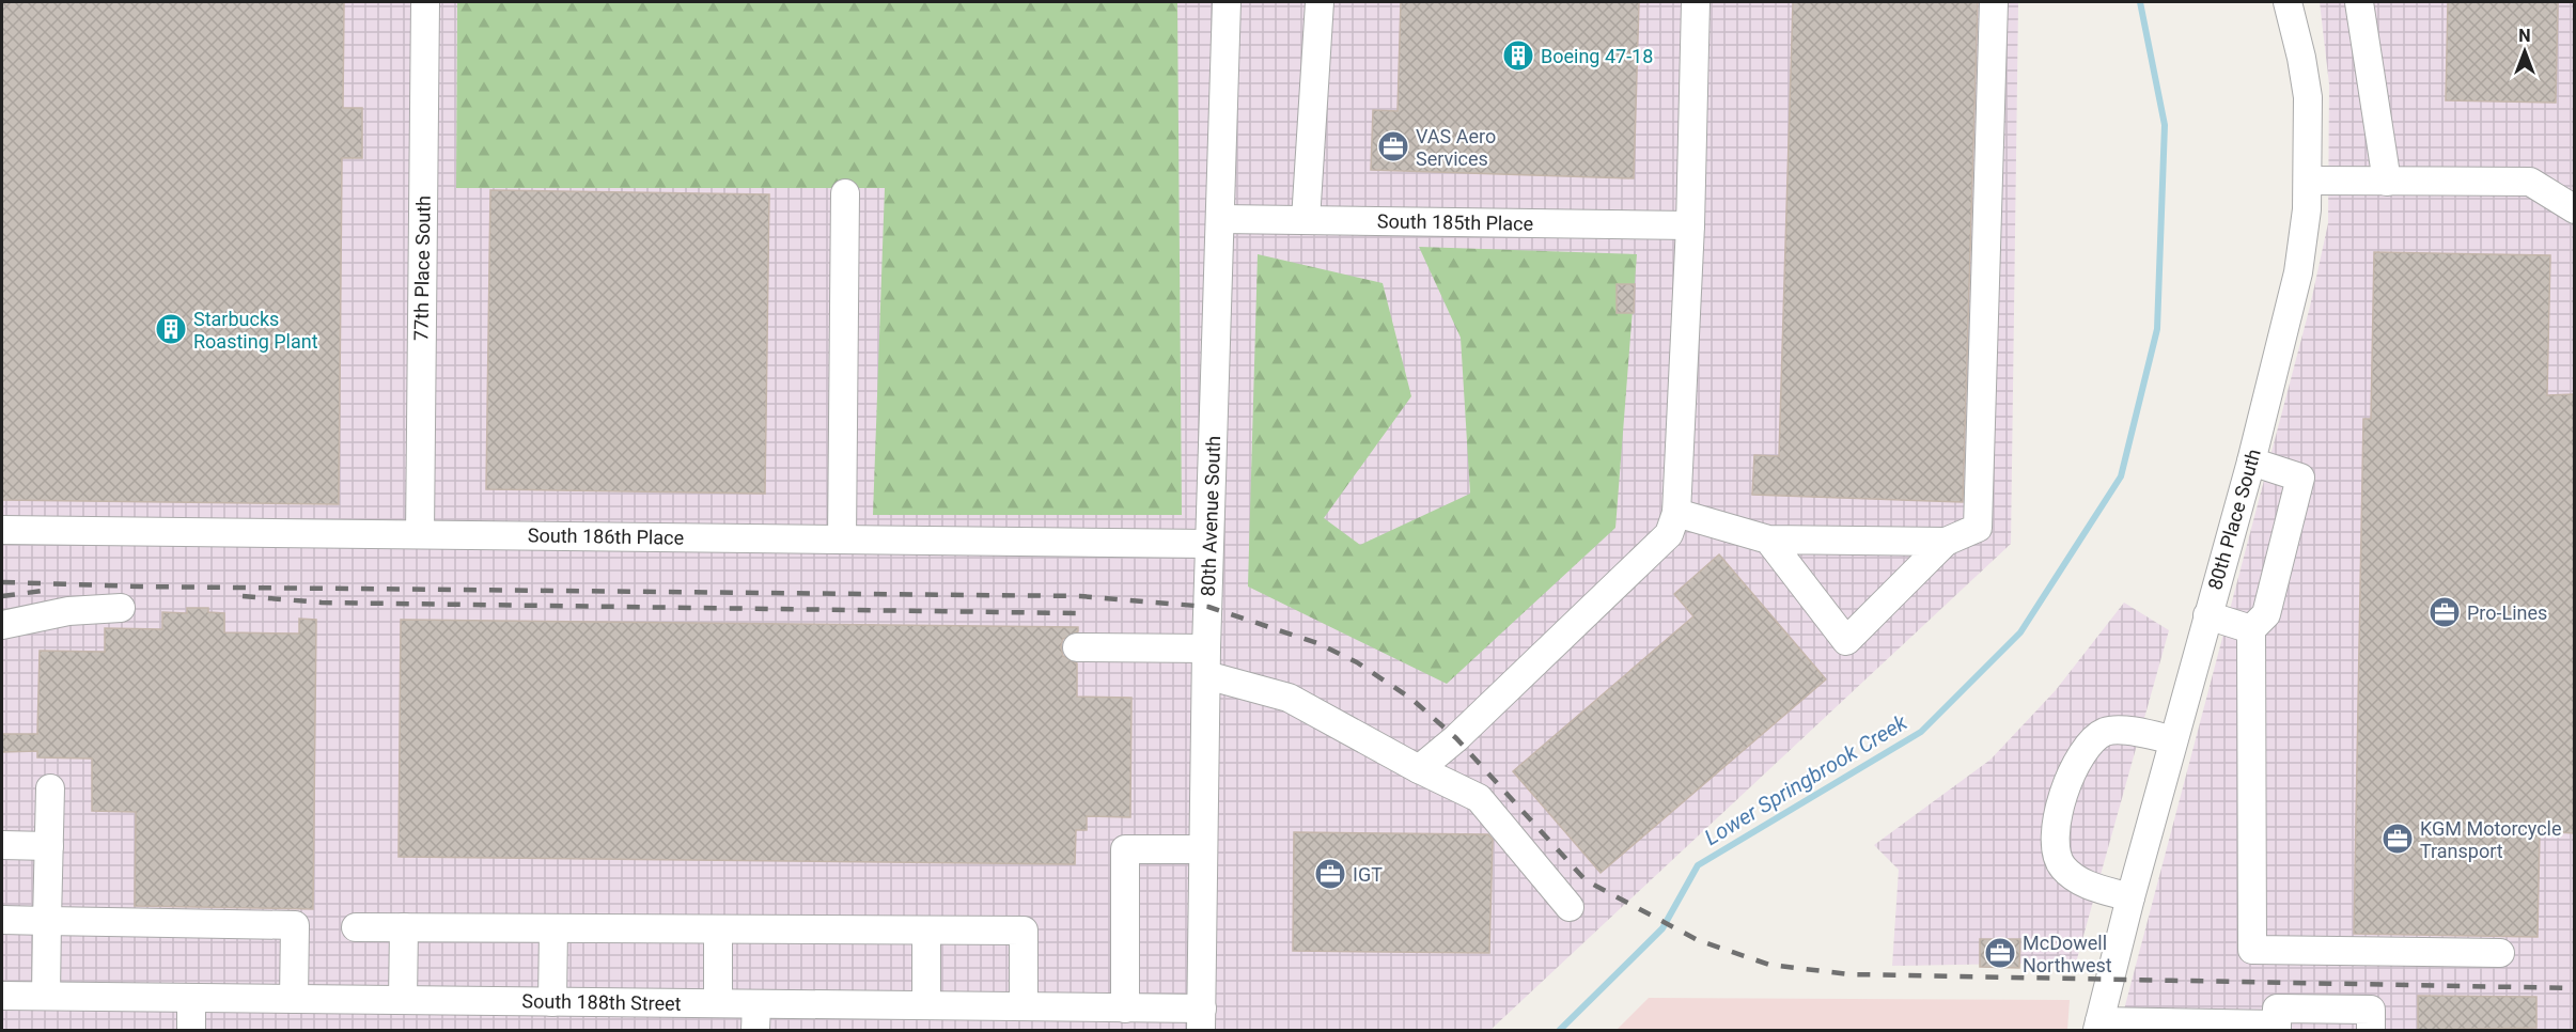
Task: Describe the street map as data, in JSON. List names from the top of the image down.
{
  "streets": {
    "street": [
      "South 185th Place",
      "77th Place South",
      "80th Avenue South",
      "80th Place South",
      "South 186th Place",
      "South 188th Street"
    ]
  },
  "crossings": [
    ["South 185th Place", "80th Avenue South"],
    ["77th Place South", "South 186th Place"],
    ["80th Avenue South", "South 186th Place"],
    ["80th Avenue South", "South 188th Street"]
  ],
  "water": ["Lower Springbrook Creek"],
  "places": {
    "building": ["Boeing 47-18", "Starbucks Roasting Plant"],
    "office": [
      "VAS Aero Services",
      "Pro-Lines",
      "KGM Motorcycle Transport",
      "IGT",
      "McDowell Northwest"
    ]
  },
  "north": "top"
}
